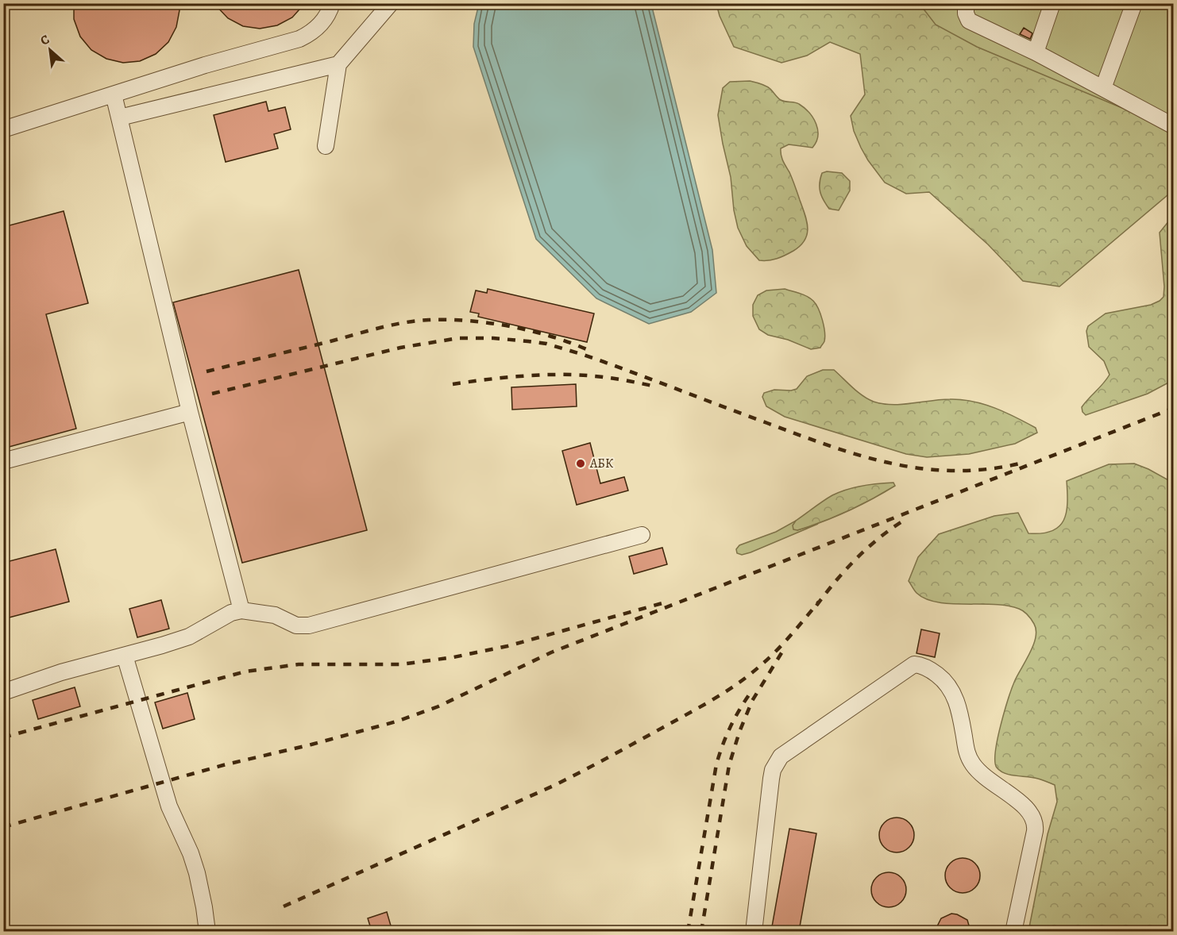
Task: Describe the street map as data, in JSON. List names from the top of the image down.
{
  "places": ["АБК"],
  "north": "top left"
}
